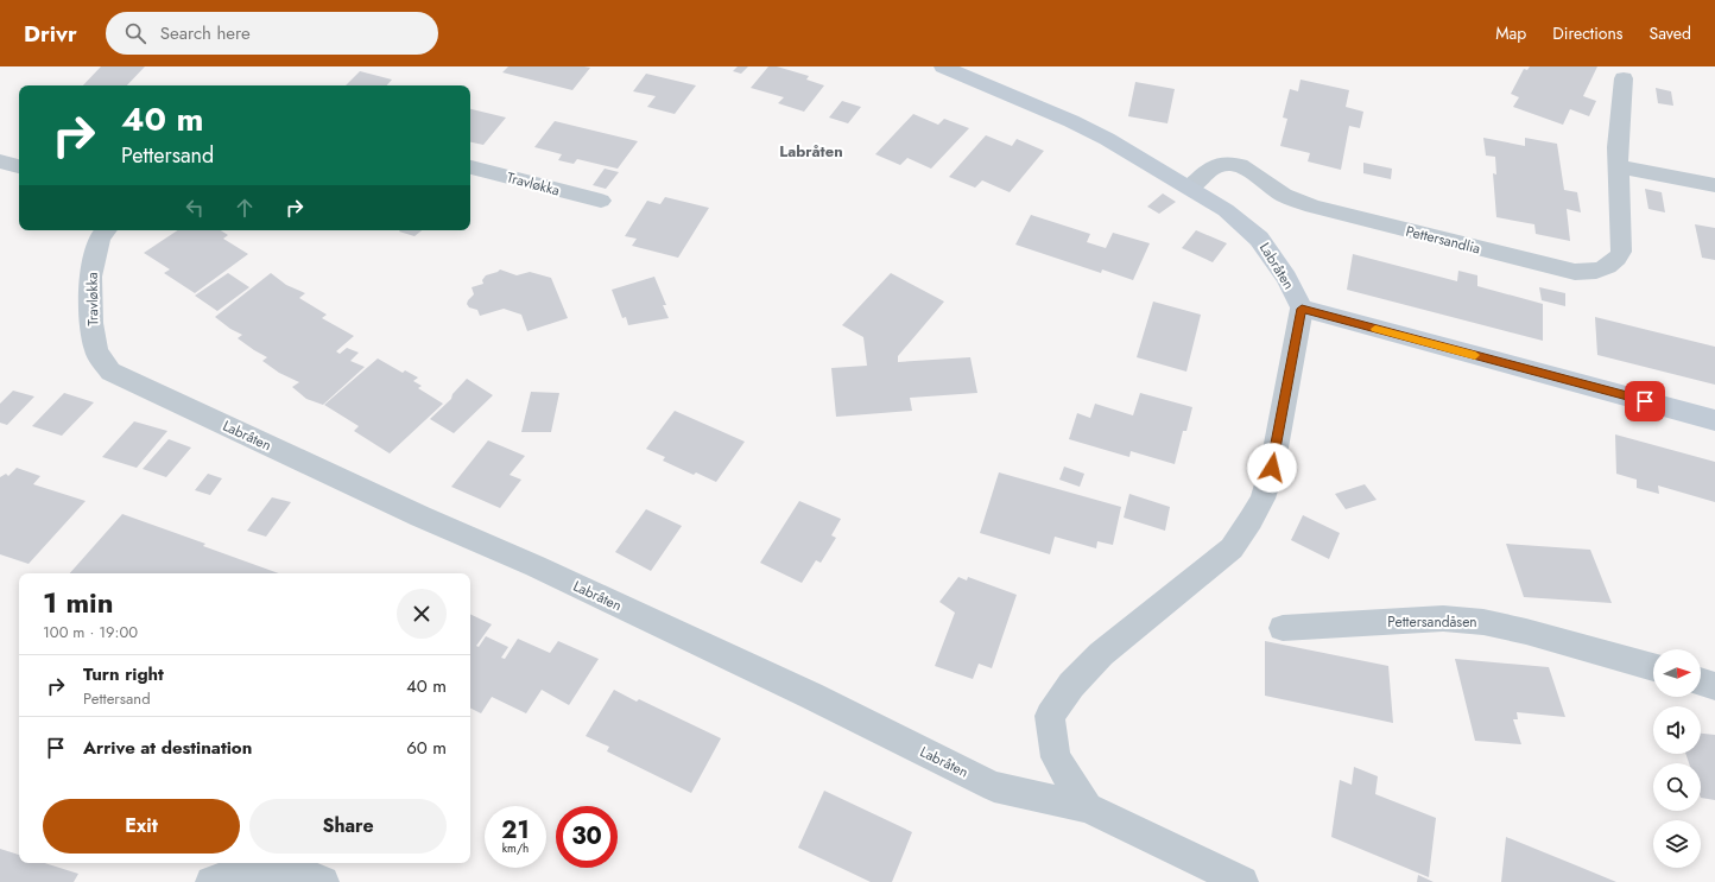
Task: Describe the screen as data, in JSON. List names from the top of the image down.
{
  "streets": {
    "street": [
      "Travløkka",
      "Pettersandlia",
      "Labråten",
      "Pettersandåsen"
    ]
  },
  "crossings": [
    ["Travløkka", "Labråten"],
    ["Pettersandlia", "Labråten"]
  ],
  "districts": ["Labråten"],
  "north": "right",
  "page": {
    "header": "Drivr",
    "search": "Search here",
    "nav": ["Map", "Directions", "Saved"],
    "turn": ["40 m", "Pettersand"],
    "heading": ["1 min", "100 m · 19:00"],
    "list": [
      {
        "name": "Turn right",
        "note": "Pettersand",
        "value": "40 m"
      },
      {
        "name": "Arrive at destination",
        "value": "60 m"
      }
    ],
    "buttons": ["Exit", "Share"],
    "speed": "21 km/h",
    "limit": "30"
  }
}
